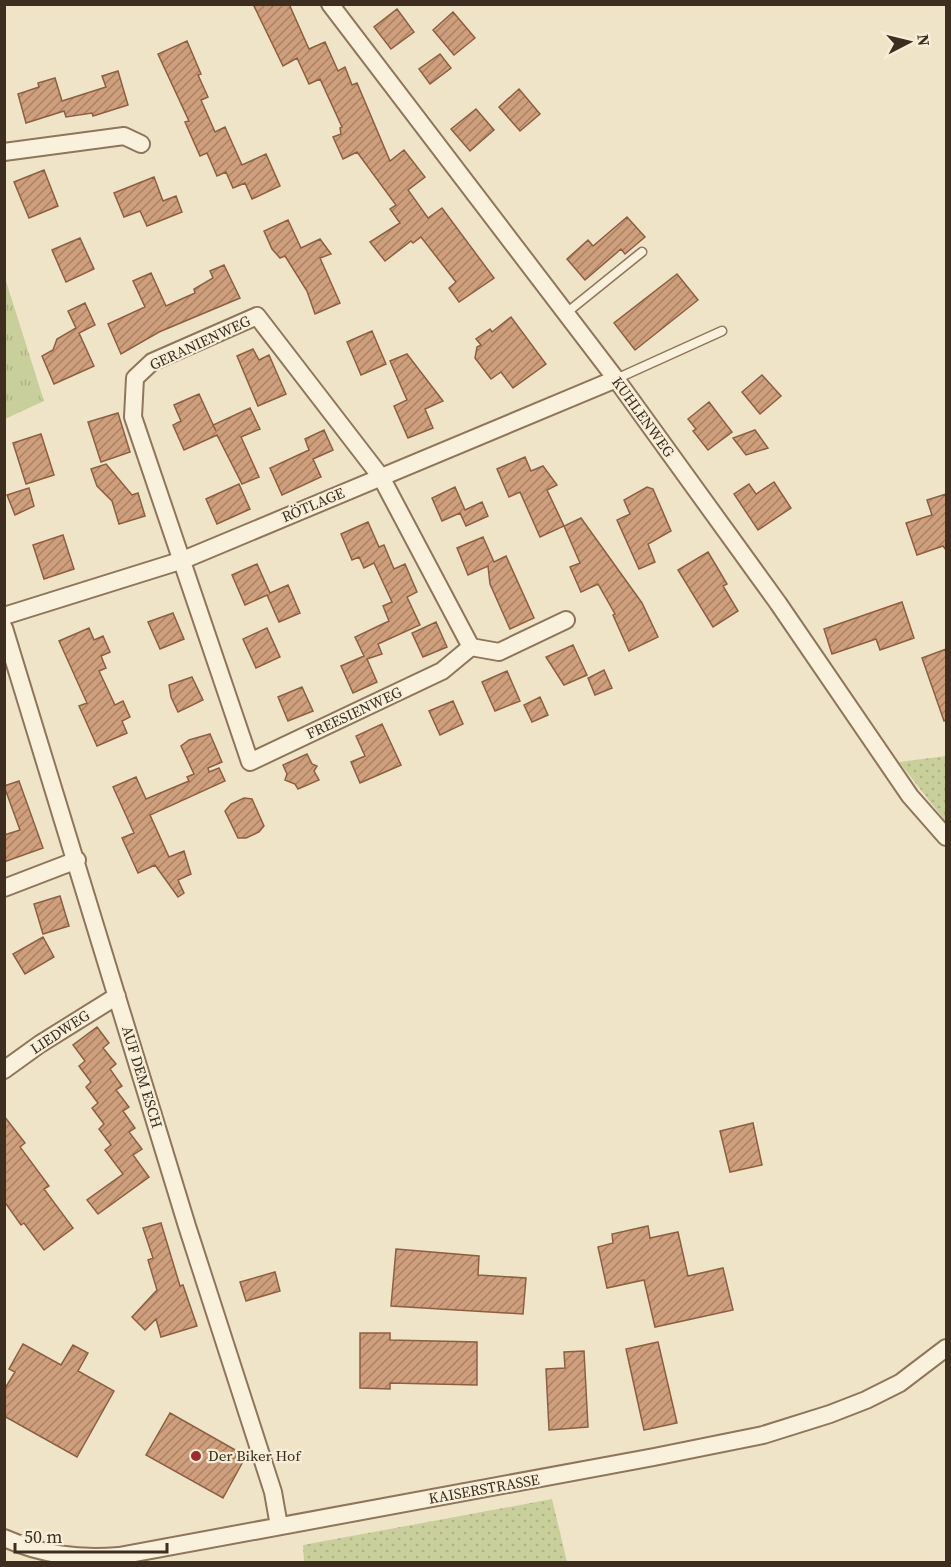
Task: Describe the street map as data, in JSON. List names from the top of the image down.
{
  "streets": {
    "street": [
      "GERANIENWEG",
      "KUHLENWEG",
      "RÖTLAGE",
      "FREESIENWEG",
      "LIEDWEG",
      "AUF DEM ESCH",
      "KAISERSTRASSE"
    ]
  },
  "crossings": [
    ["GERANIENWEG", "RÖTLAGE"],
    ["GERANIENWEG", "FREESIENWEG"],
    ["KUHLENWEG", "RÖTLAGE"],
    ["RÖTLAGE", "FREESIENWEG"],
    ["LIEDWEG", "AUF DEM ESCH"],
    ["AUF DEM ESCH", "KAISERSTRASSE"]
  ],
  "places": ["Der Biker Hof"],
  "scale_bar": "50 m",
  "north": "right"
}
